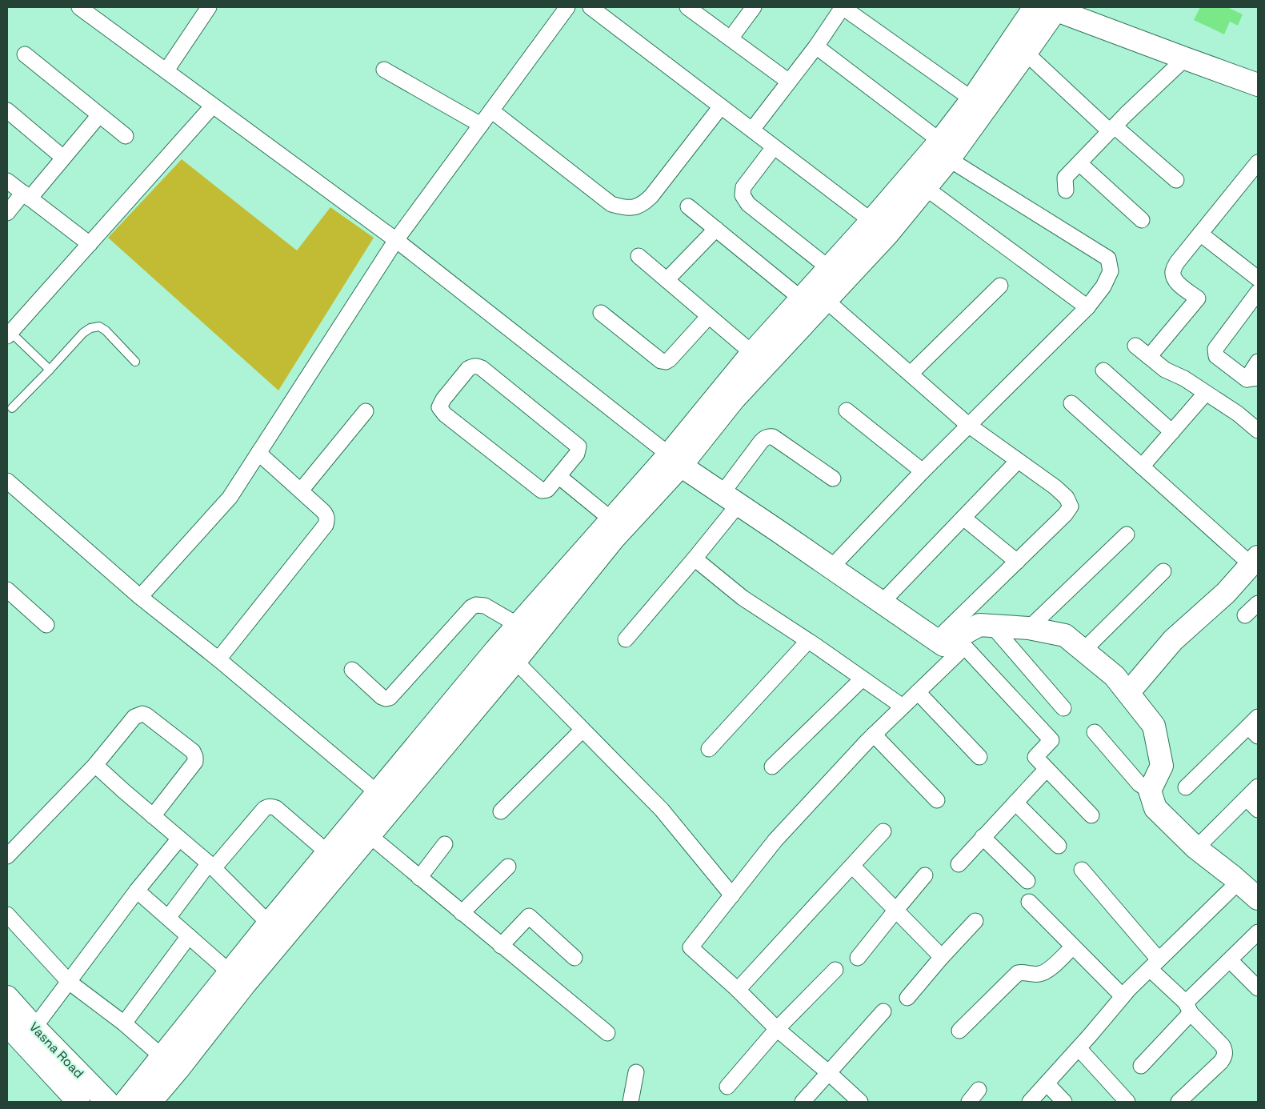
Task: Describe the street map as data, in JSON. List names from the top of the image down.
{
  "streets": {
    "street": ["Vasna Road"]
  }
}
